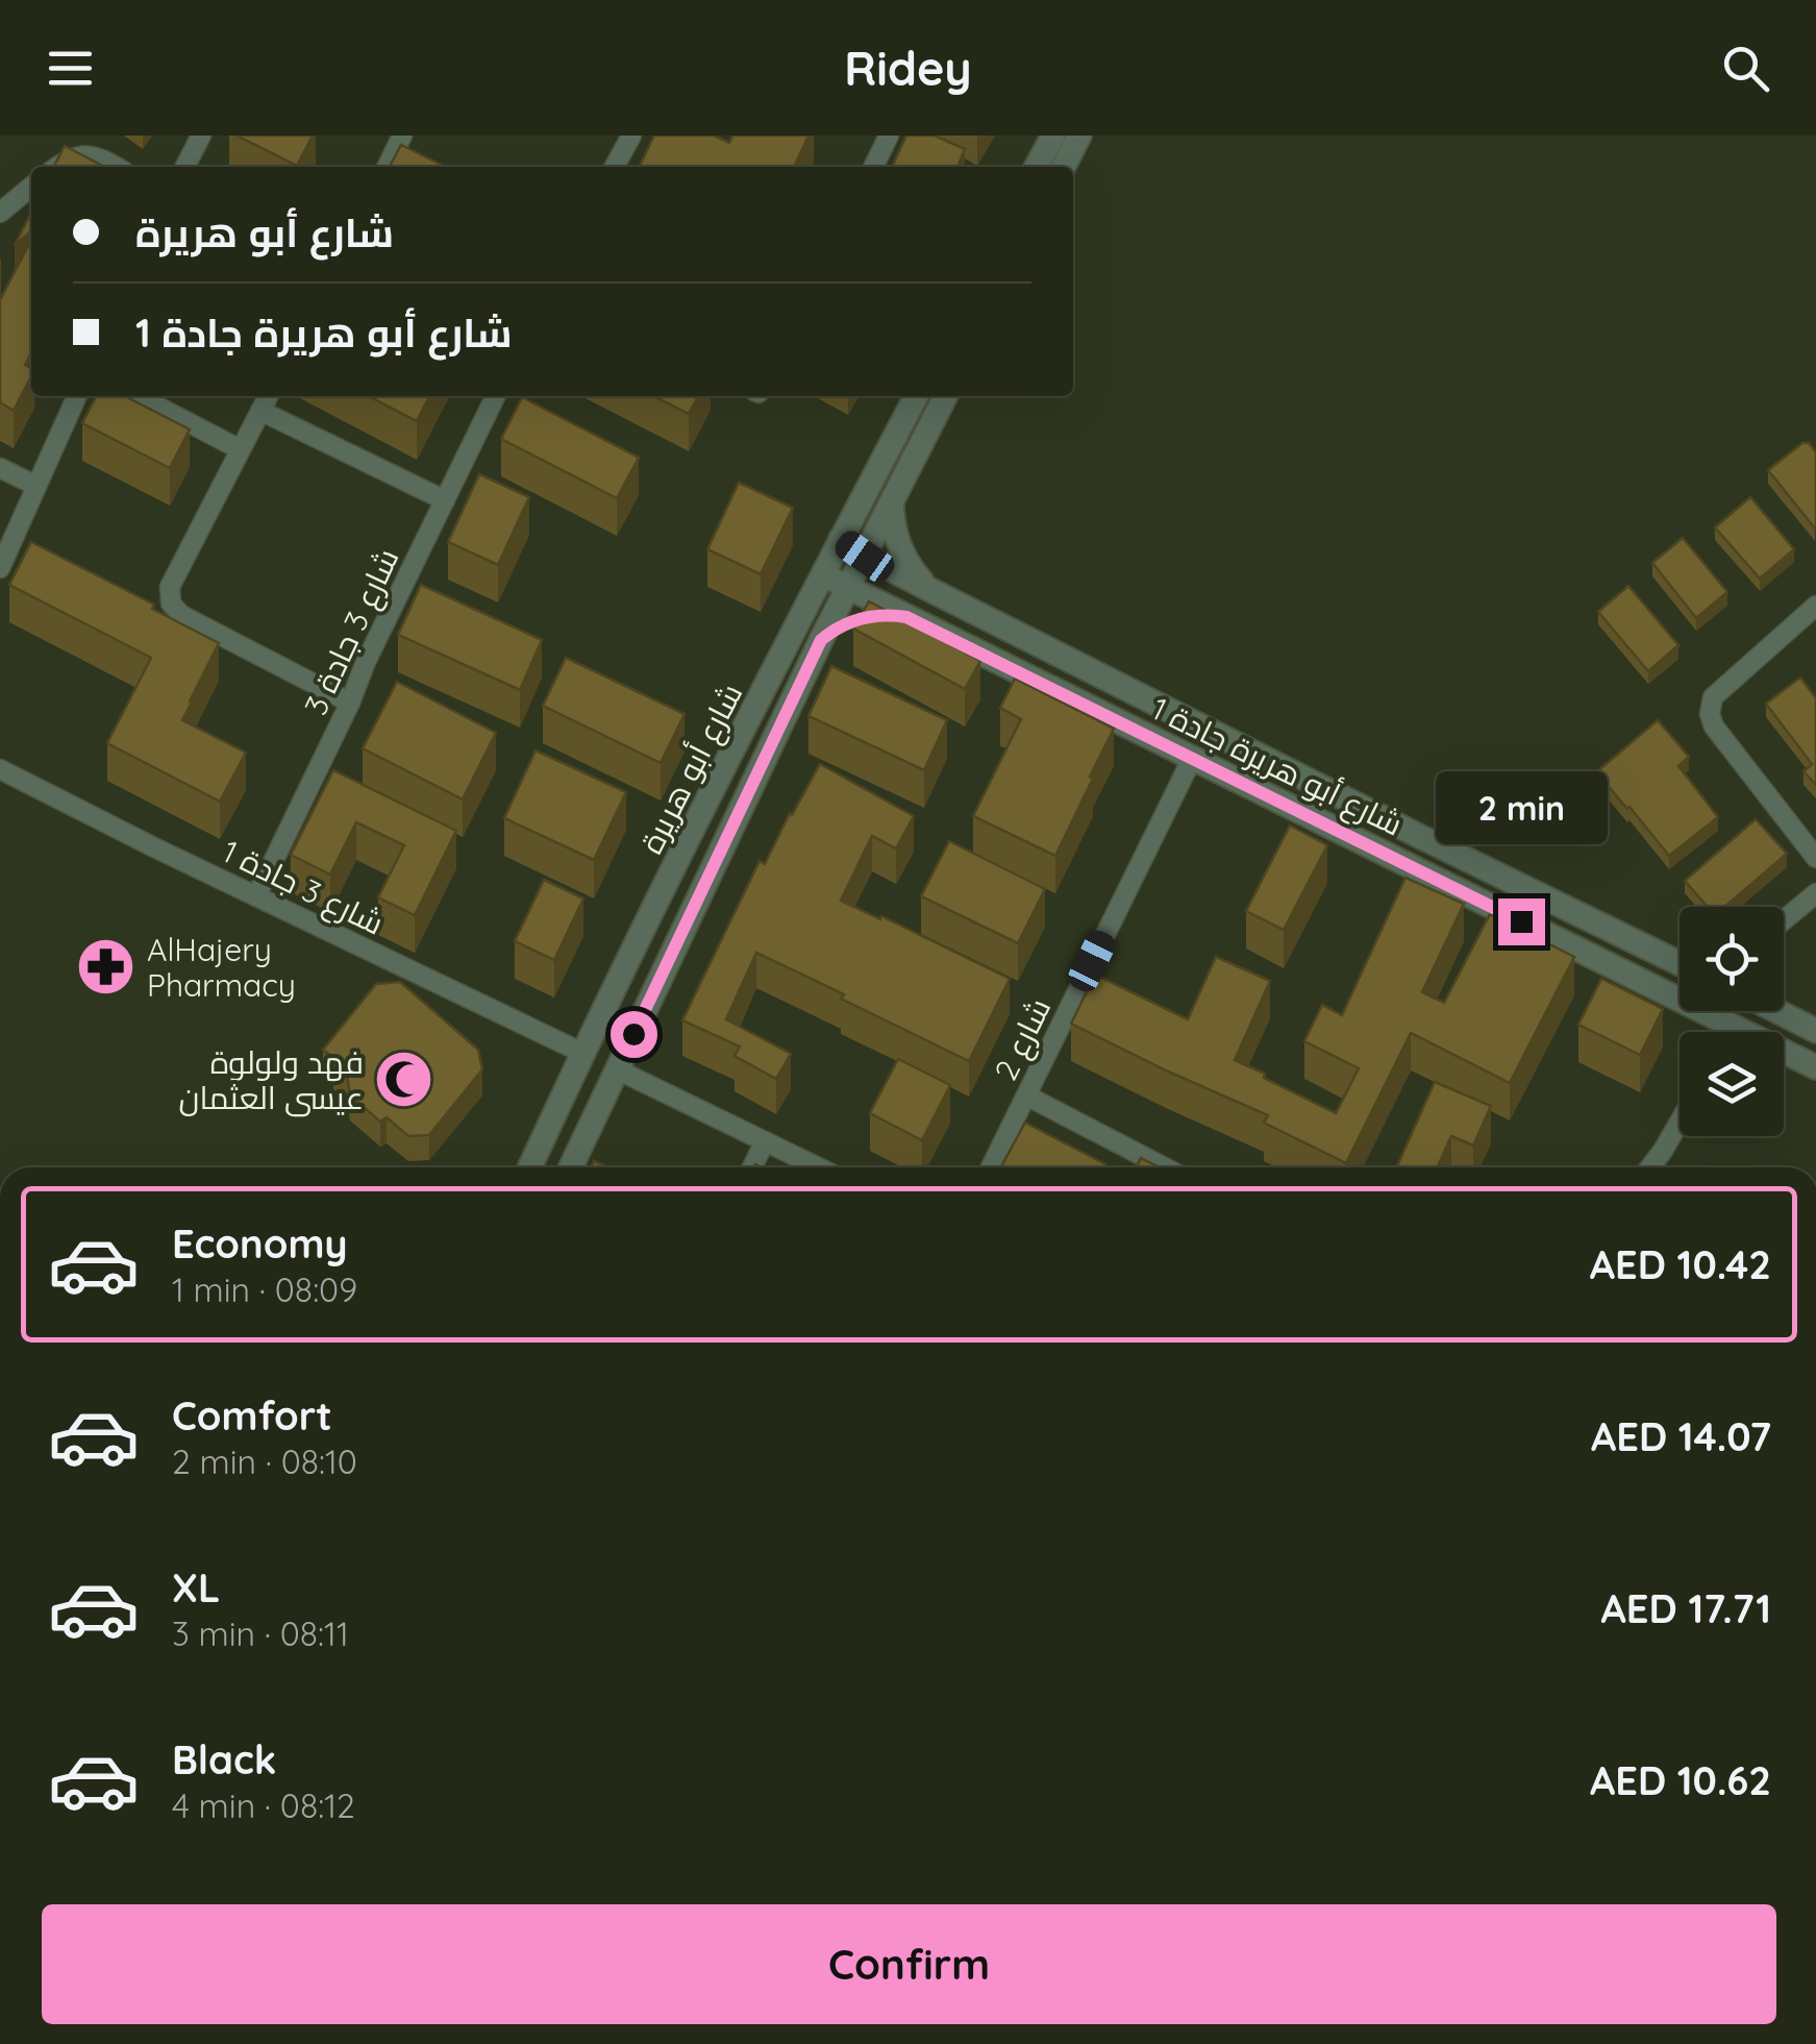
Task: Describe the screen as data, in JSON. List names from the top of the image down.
{
  "streets": {
    "street": [
      "شارع 3 جادة 3",
      "شارع أبو هريرة جادة 1",
      "شارع أبو هريرة",
      "شارع 3 جادة 1",
      "شارع 2"
    ]
  },
  "crossings": [
    ["شارع 3 جادة 3", "شارع 3 جادة 1"],
    ["شارع أبو هريرة جادة 1", "شارع أبو هريرة"],
    ["شارع أبو هريرة جادة 1", "شارع 2"],
    ["شارع أبو هريرة", "شارع 3 جادة 1"]
  ],
  "places": {
    "pharmacy": ["AlHajery Pharmacy"],
    "mosque": ["فهد ولولوة عيسى العثمان"]
  },
  "page": {
    "header": "Ridey",
    "banner": ["شارع أبو هريرة", "شارع أبو هريرة جادة 1"],
    "bubble": "2 min",
    "list": [
      {
        "name": "Economy",
        "note": "1 min · 08:09",
        "value": "AED 10.42"
      },
      {
        "name": "Comfort",
        "note": "2 min · 08:10",
        "value": "AED 14.07"
      },
      {
        "name": "XL",
        "note": "3 min · 08:11",
        "value": "AED 17.71"
      },
      {
        "name": "Black",
        "note": "4 min · 08:12",
        "value": "AED 10.62"
      }
    ],
    "buttons": "Confirm"
  }
}
